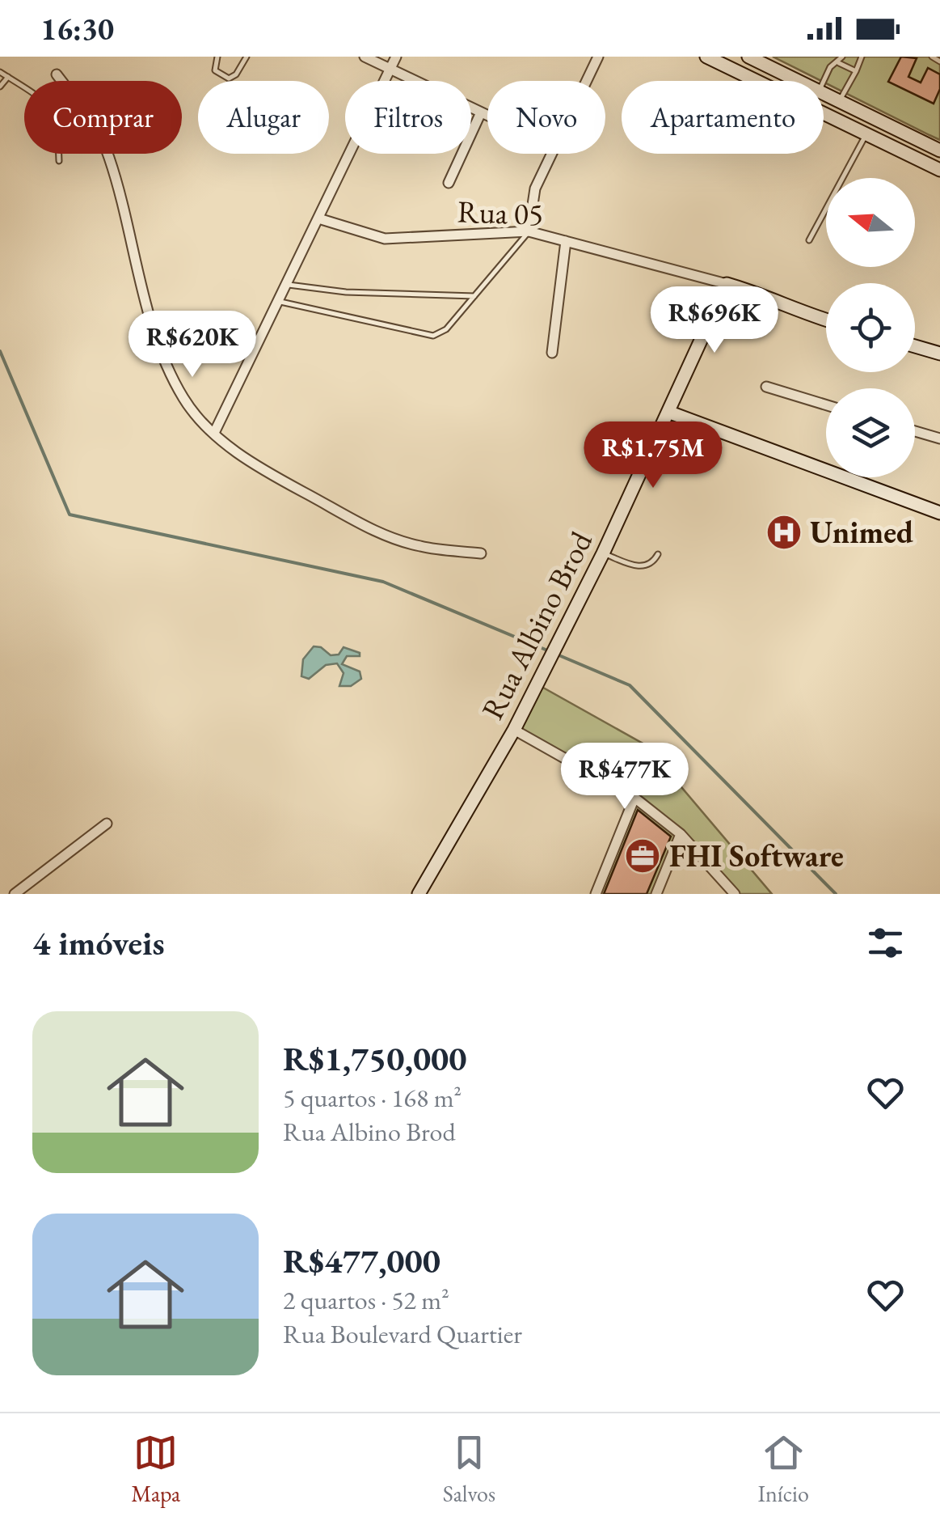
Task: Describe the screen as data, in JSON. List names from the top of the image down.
{
  "streets": {
    "street": ["Rua 05", "Rua Albino Brod"]
  },
  "crossings": [
    ["Rua 05", "Rua Albino Brod"]
  ],
  "places": {
    "hospital": ["Unimed"],
    "office": ["FHI Software"]
  },
  "north": "left",
  "page": {
    "status": "16:30",
    "chip": [
      "Comprar",
      "Alugar",
      "Filtros",
      "Novo",
      "Apartamento"
    ],
    "price": [
      "R$696K",
      "R$620K",
      "R$1.75M",
      "R$477K"
    ],
    "heading": "4 imóveis",
    "list": [
      {
        "name": "R$1,750,000",
        "note": "5 quartos · 168 m² · Rua Albino Brod"
      },
      {
        "name": "R$477,000",
        "note": "2 quartos · 52 m² · Rua Boulevard Quartier"
      }
    ],
    "tabs": ["Mapa", "Salvos", "Início"]
  }
}
